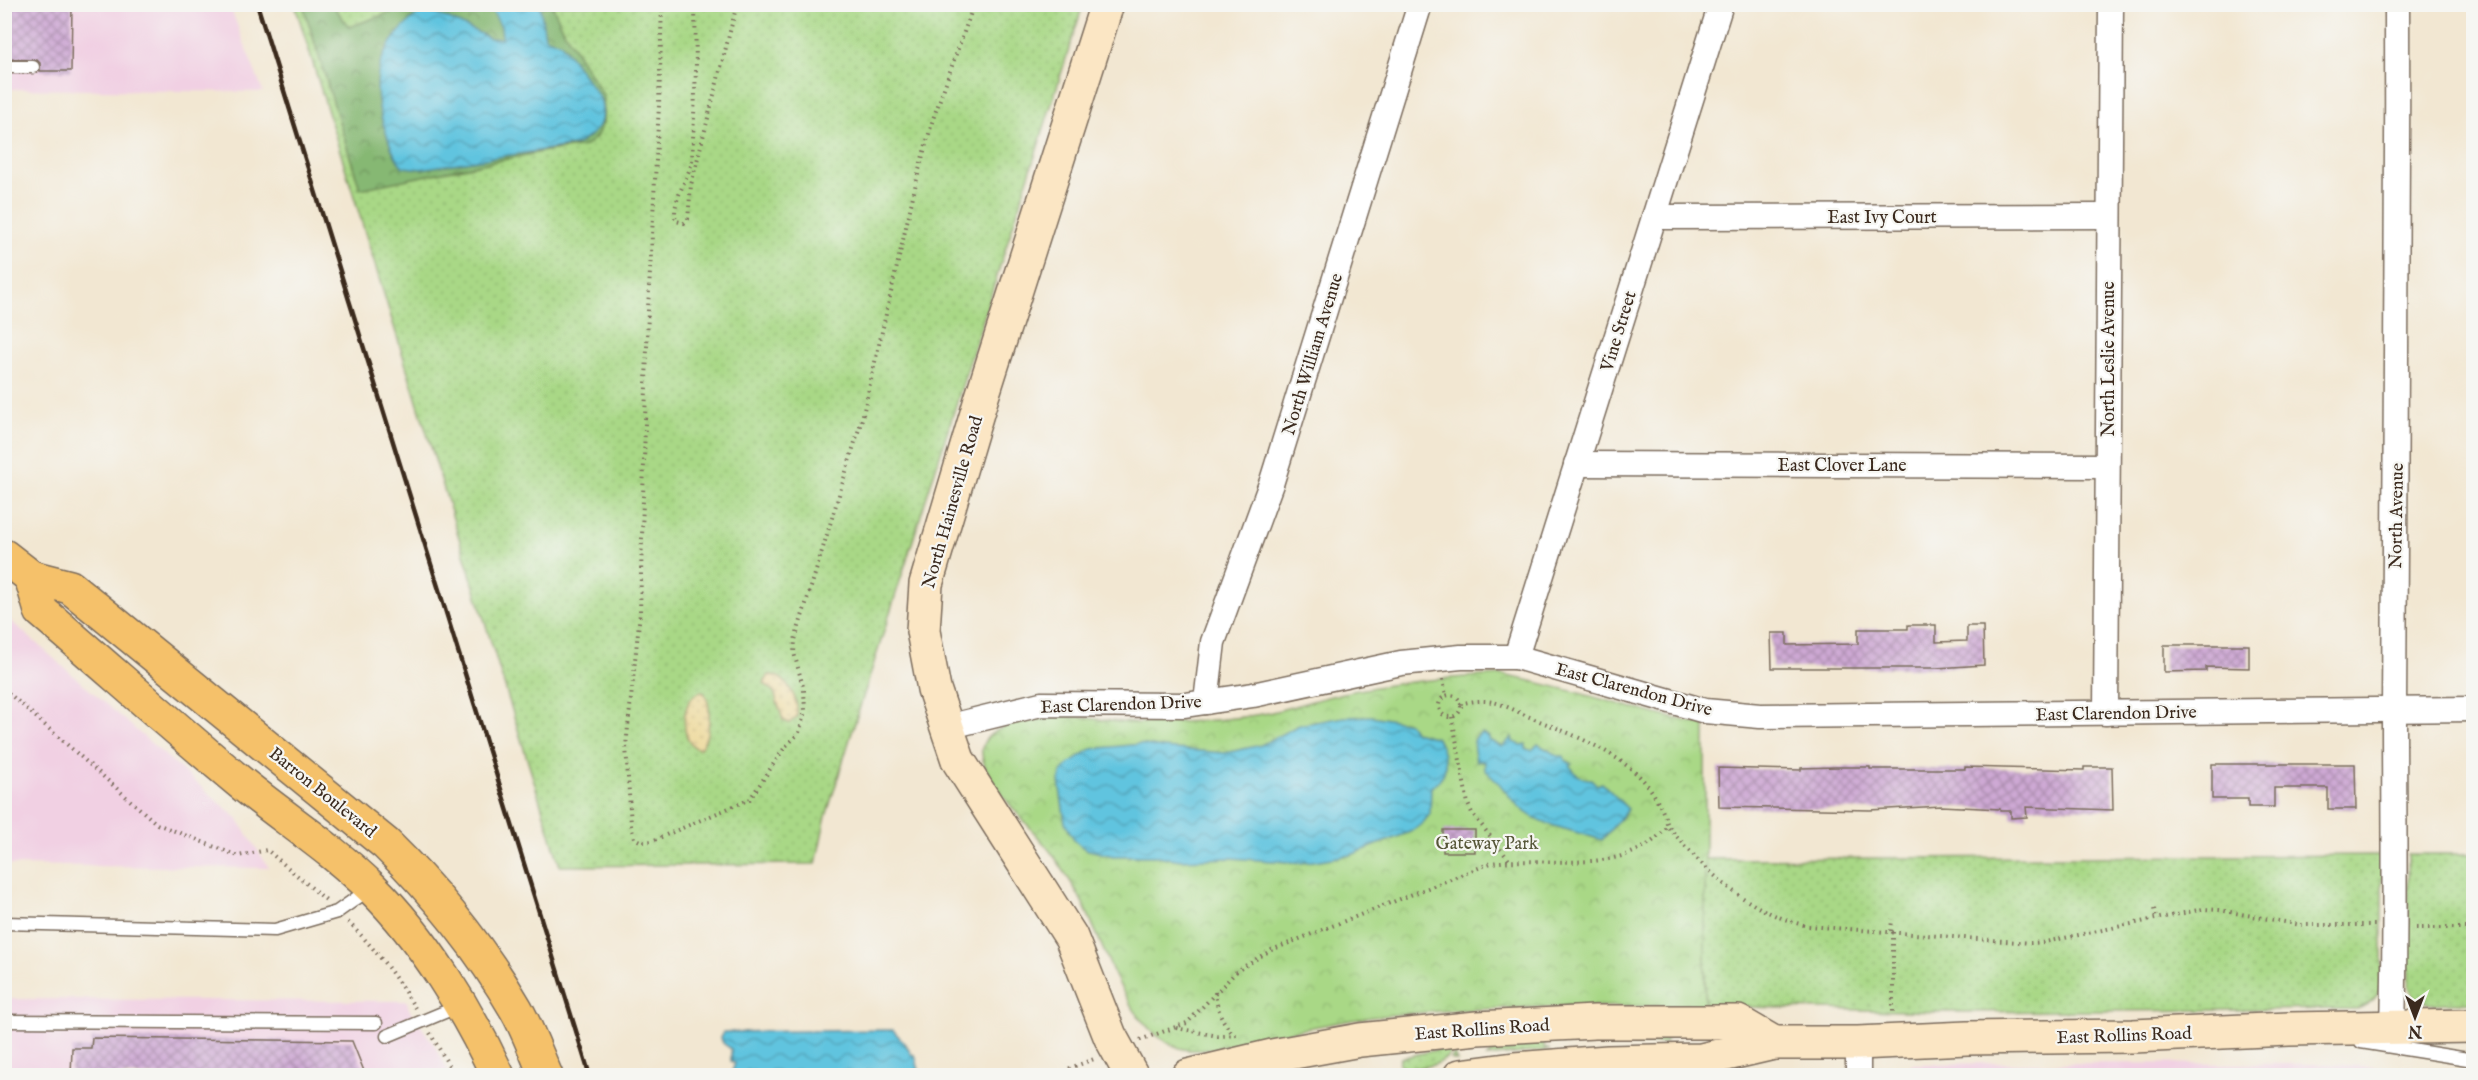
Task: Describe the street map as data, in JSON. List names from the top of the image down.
{
  "streets": {
    "main road": ["North Hainesville Road", "Barron Boulevard", "East Rollins Road"],
    "street": [
      "East Ivy Court",
      "Vine Street",
      "North William Avenue",
      "North Leslie Avenue",
      "East Clover Lane",
      "North Avenue",
      "East Clarendon Drive"
    ]
  },
  "crossings": [
    ["East Ivy Court", "Vine Street"],
    ["East Ivy Court", "North Leslie Avenue"],
    ["Vine Street", "East Clover Lane"],
    ["Vine Street", "East Clarendon Drive"],
    ["North William Avenue", "East Clarendon Drive"],
    ["North Leslie Avenue", "East Clover Lane"],
    ["North Leslie Avenue", "East Clarendon Drive"],
    ["North Hainesville Road", "East Clarendon Drive"],
    ["North Avenue", "East Clarendon Drive"],
    ["North Avenue", "East Rollins Road"]
  ],
  "parks": ["Gateway Park"],
  "north": "bottom"
}
